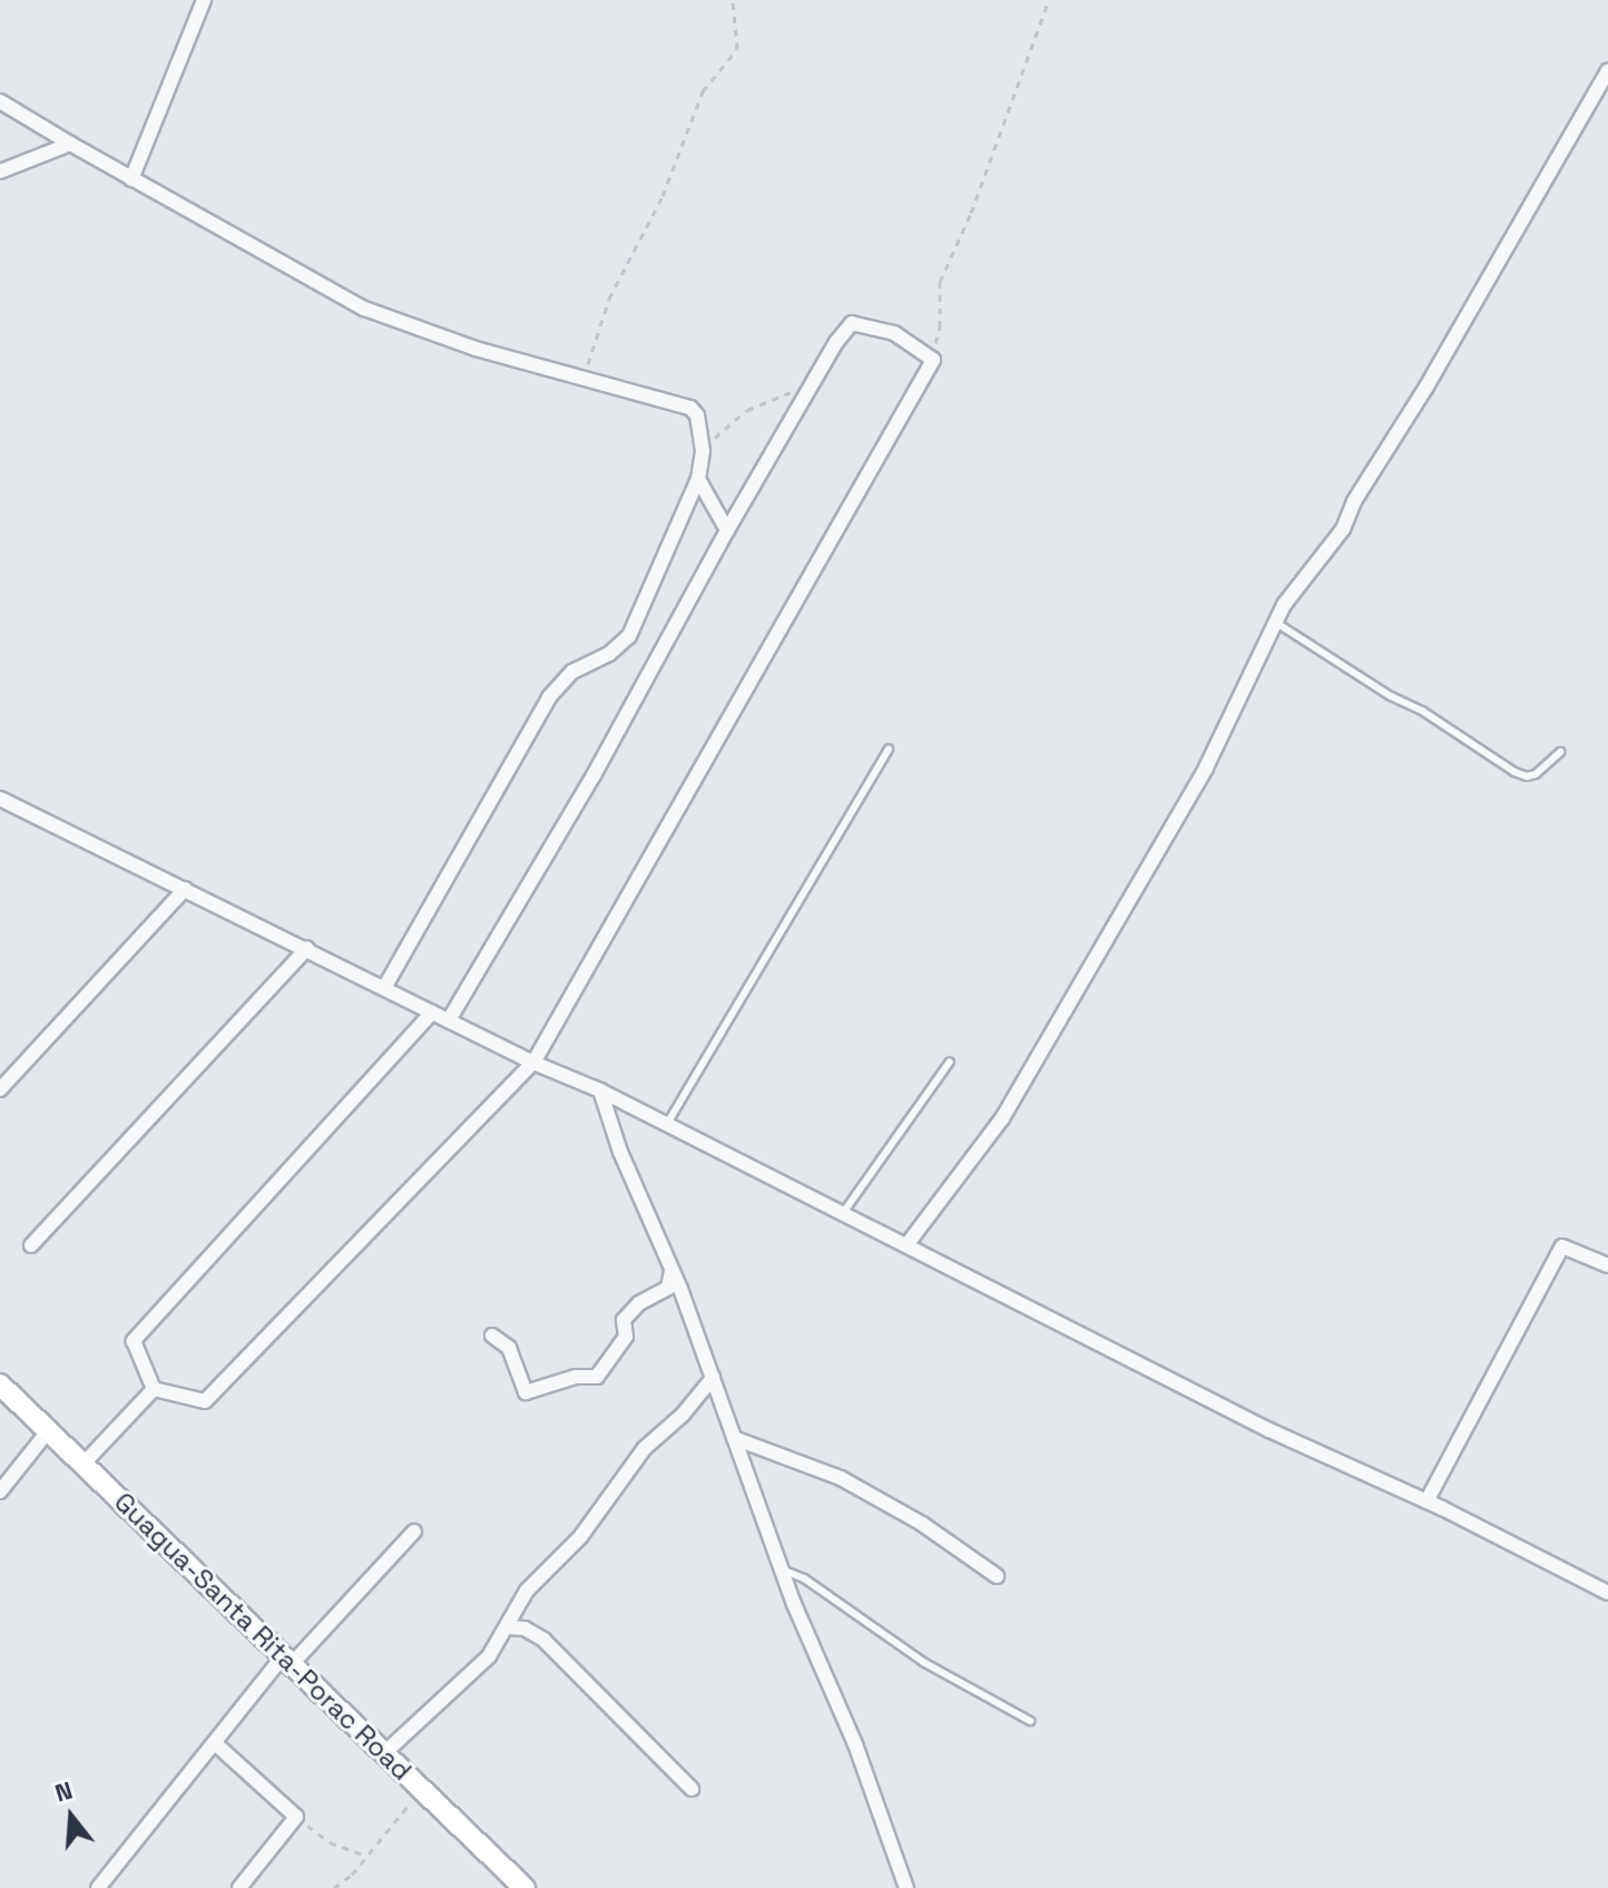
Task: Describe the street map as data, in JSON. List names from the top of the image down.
{
  "streets": {
    "main road": ["Guagua-Santa Rita-Porac Road"]
  },
  "north": "top"
}
